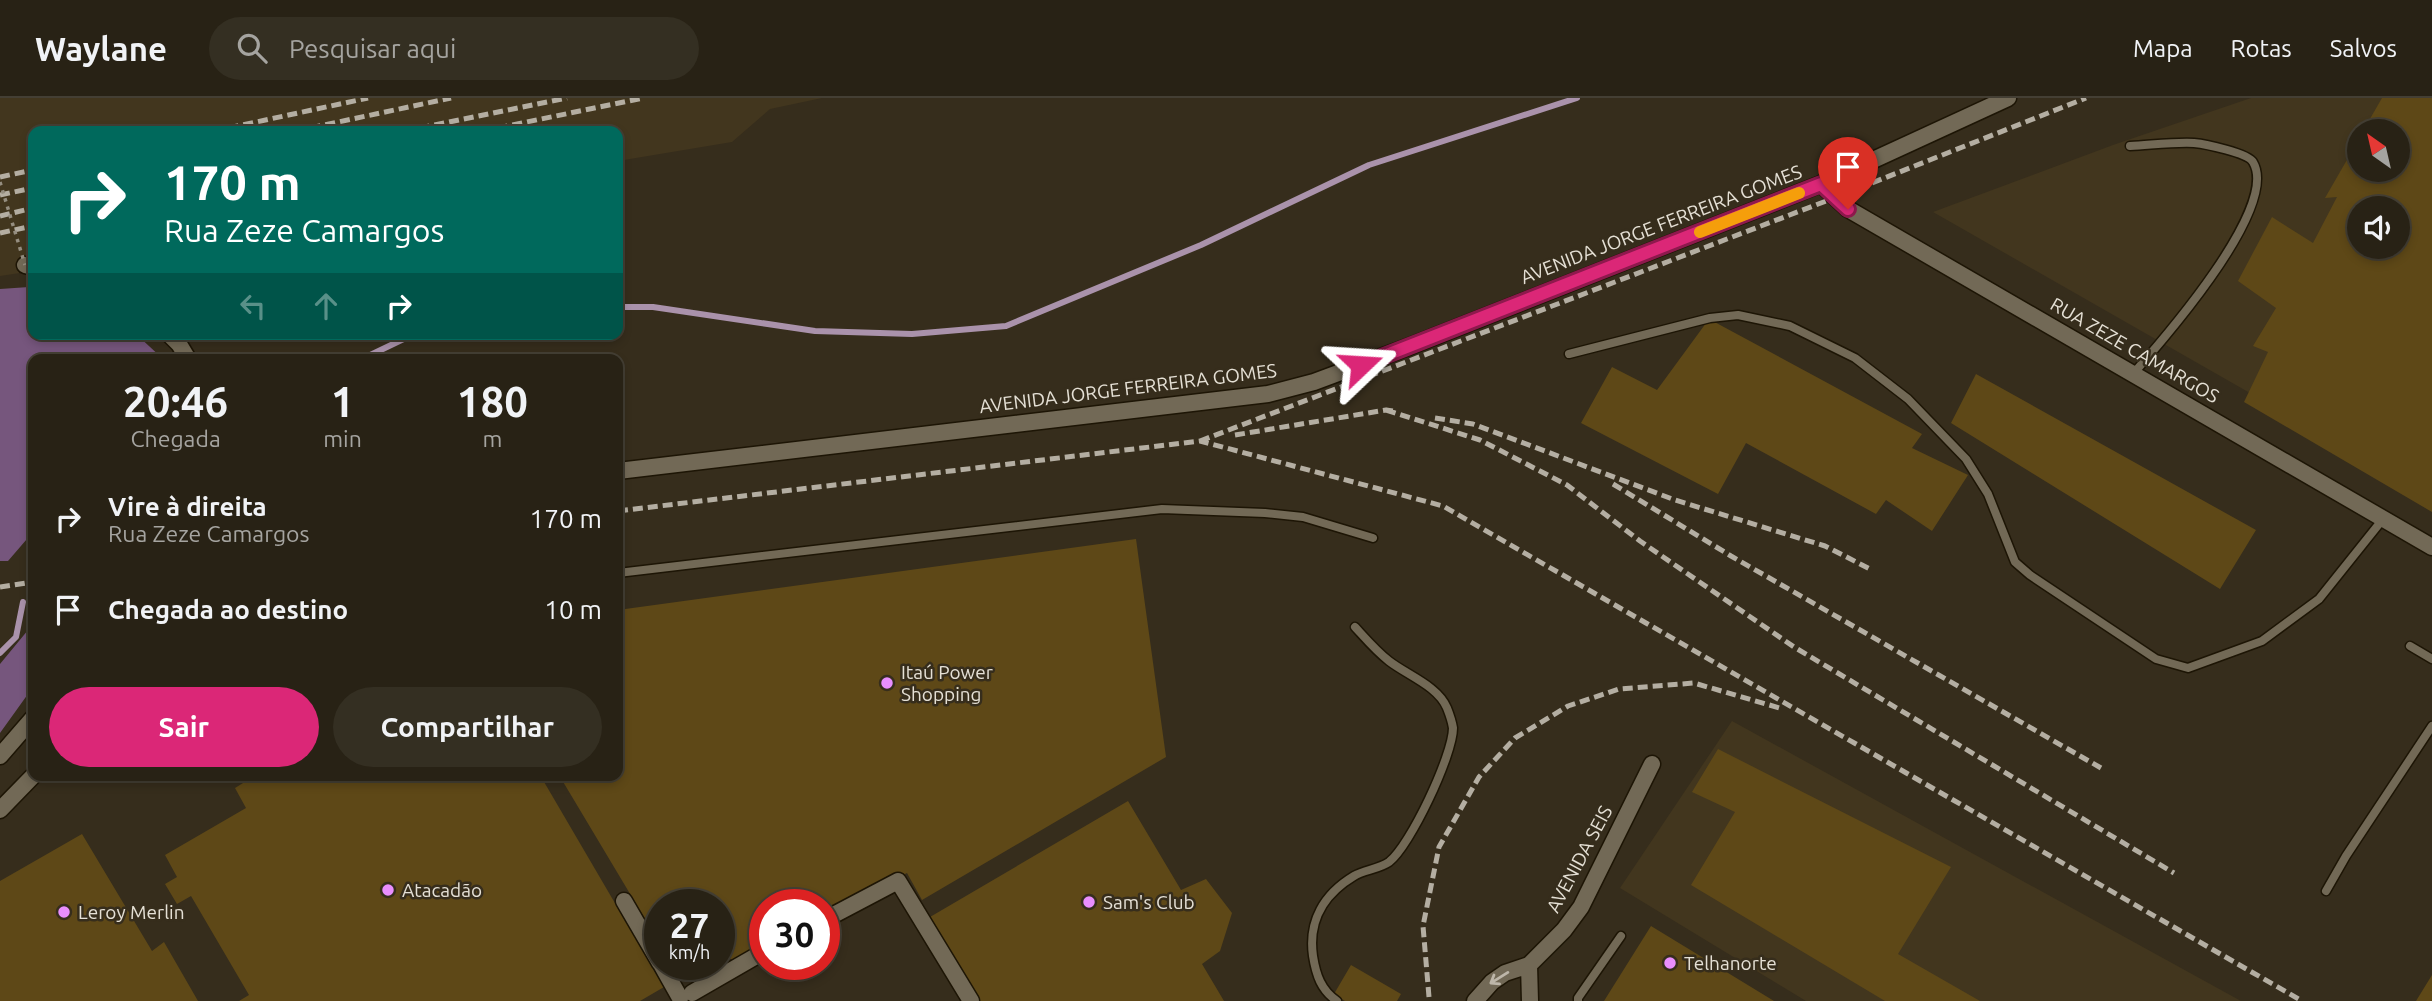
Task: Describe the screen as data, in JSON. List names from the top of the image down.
{
  "streets": {
    "street": ["AVENIDA JORGE FERREIRA GOMES", "RUA ZEZE CAMARGOS", "AVENIDA SEIS"]
  },
  "crossings": [
    ["AVENIDA JORGE FERREIRA GOMES", "RUA ZEZE CAMARGOS"]
  ],
  "places": [
    "Itaú Power Shopping",
    "Atacadão",
    "Sam's Club",
    "Leroy Merlin",
    "Telhanorte"
  ],
  "north": "top left",
  "page": {
    "header": "Waylane",
    "search": "Pesquisar aqui",
    "nav": ["Mapa", "Rotas", "Salvos"],
    "turn": ["170 m", "Rua Zeze Camargos"],
    "eta": [
      "20:46",
      "Chegada",
      "1",
      "min",
      "180",
      "m"
    ],
    "list": [
      {
        "name": "Vire à direita",
        "note": "Rua Zeze Camargos",
        "value": "170 m"
      },
      {
        "name": "Chegada ao destino",
        "value": "10 m"
      }
    ],
    "buttons": ["Sair", "Compartilhar"],
    "speed": "27 km/h",
    "limit": "30"
  }
}
